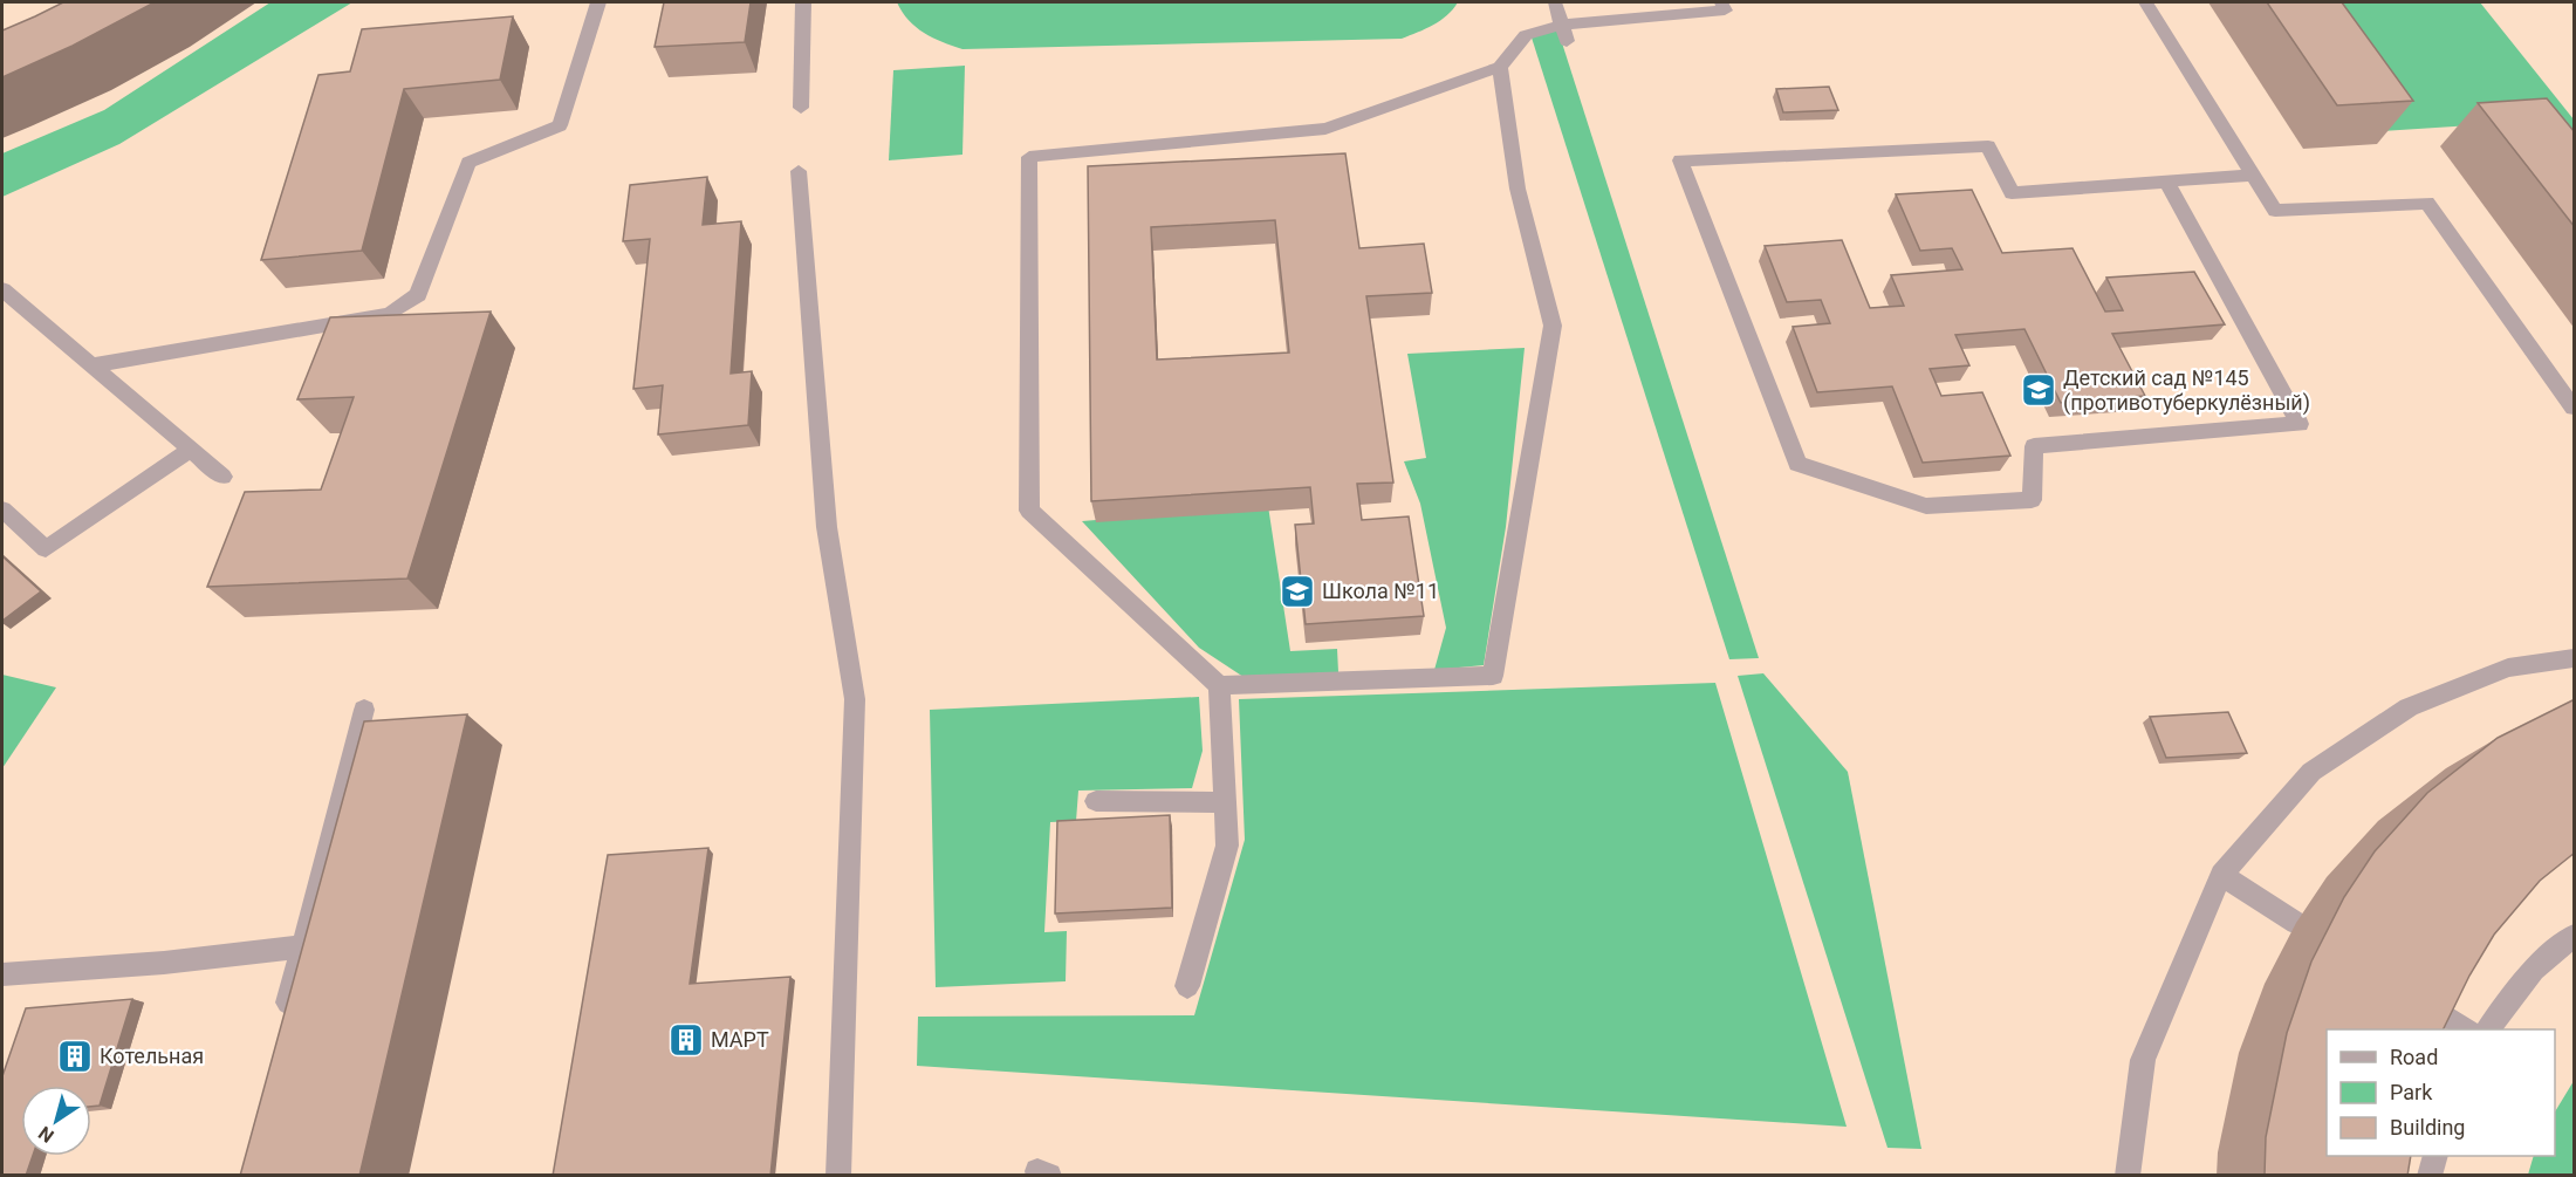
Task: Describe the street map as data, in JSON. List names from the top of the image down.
{
  "places": {
    "school or university": ["Детский сад №145 (противотуберкулёзный)", "Школа №11"],
    "building": ["МАРТ", "Котельная"]
  },
  "legend": ["Road", "Park", "Building"],
  "north": "bottom left"
}
